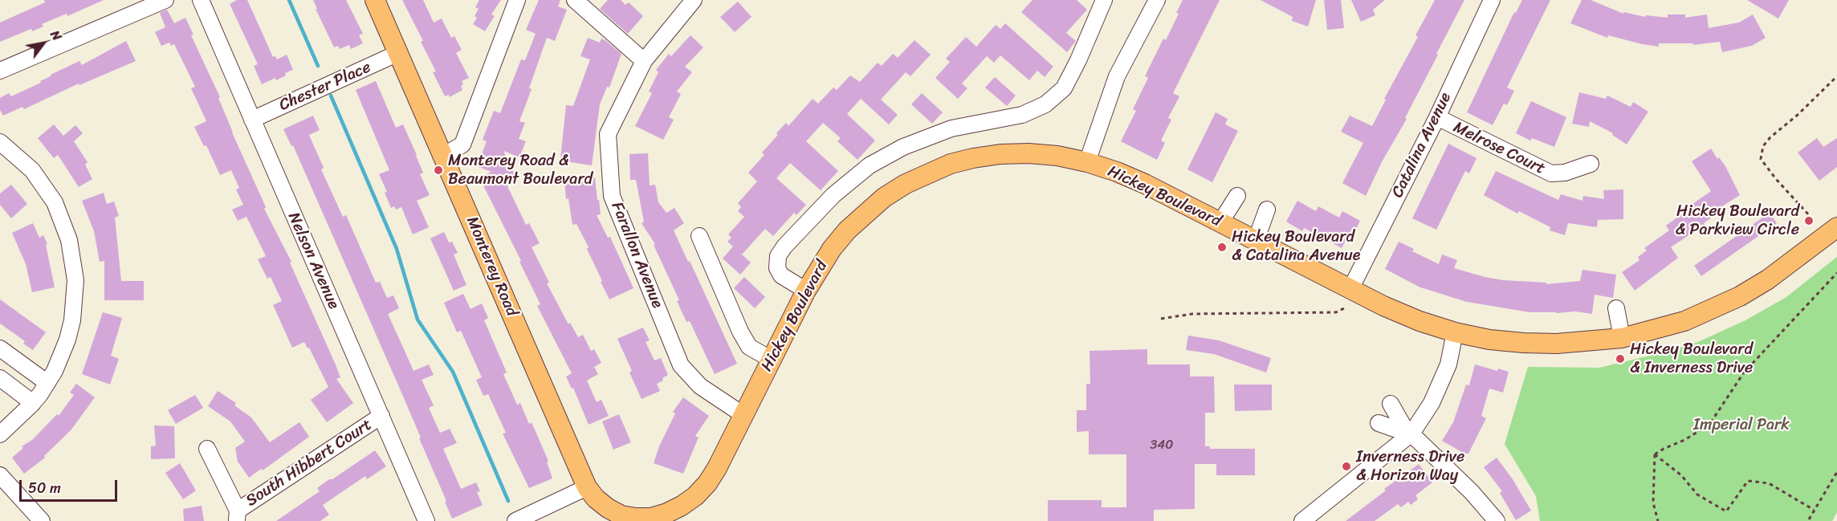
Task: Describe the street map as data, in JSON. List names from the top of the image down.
{
  "streets": {
    "main road": ["Hickey Boulevard", "Monterey Road"],
    "street": [
      "Chester Place",
      "Catalina Avenue",
      "Melrose Court",
      "Farallon Avenue",
      "Nelson Avenue",
      "South Hibbert Court"
    ]
  },
  "crossings": [
    ["Chester Place", "Nelson Avenue"],
    ["Chester Place", "Monterey Road"],
    ["Catalina Avenue", "Melrose Court"],
    ["Catalina Avenue", "Hickey Boulevard"],
    ["Hickey Boulevard", "Farallon Avenue"],
    ["Hickey Boulevard", "Monterey Road"],
    ["Nelson Avenue", "South Hibbert Court"]
  ],
  "parks": ["Imperial Park"],
  "places": [
    "Monterey Road & Beaumont Boulevard",
    "Hickey Boulevard & Parkview Circle",
    "Hickey Boulevard & Catalina Avenue",
    "Hickey Boulevard & Inverness Drive",
    "Inverness Drive & Horizon Way"
  ],
  "house_numbers": ["340"],
  "scale_bar": "50 m",
  "north": "top right"
}
